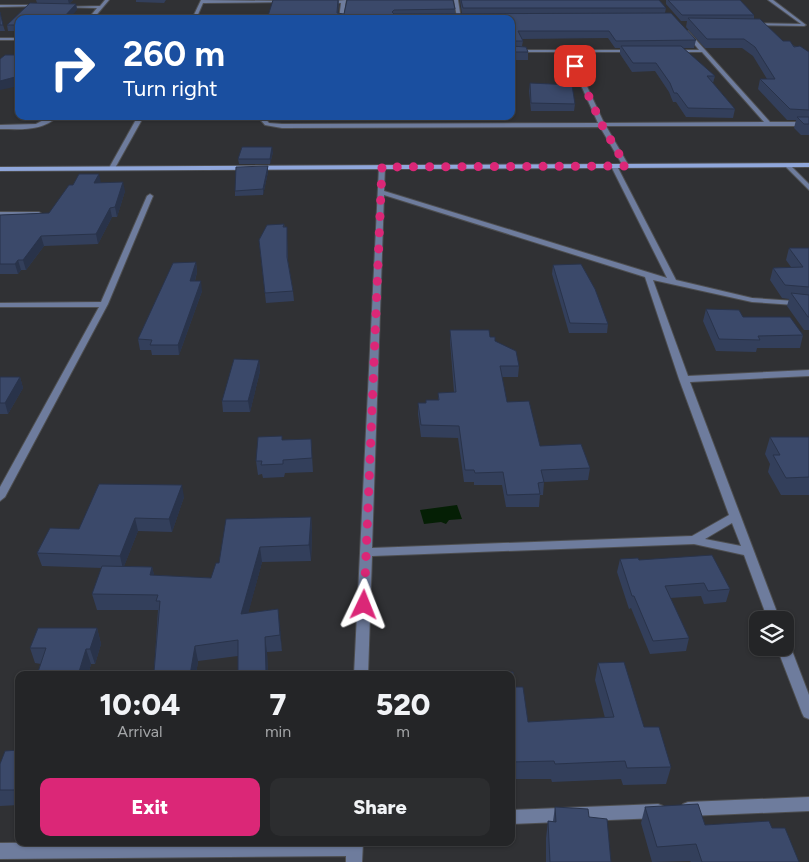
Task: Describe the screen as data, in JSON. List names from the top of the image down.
{
  "page": {
    "turn": ["260 m", "Turn right"],
    "eta": [
      "10:04",
      "Arrival",
      "7",
      "min",
      "520",
      "m"
    ],
    "buttons": ["Exit", "Share"]
  }
}
